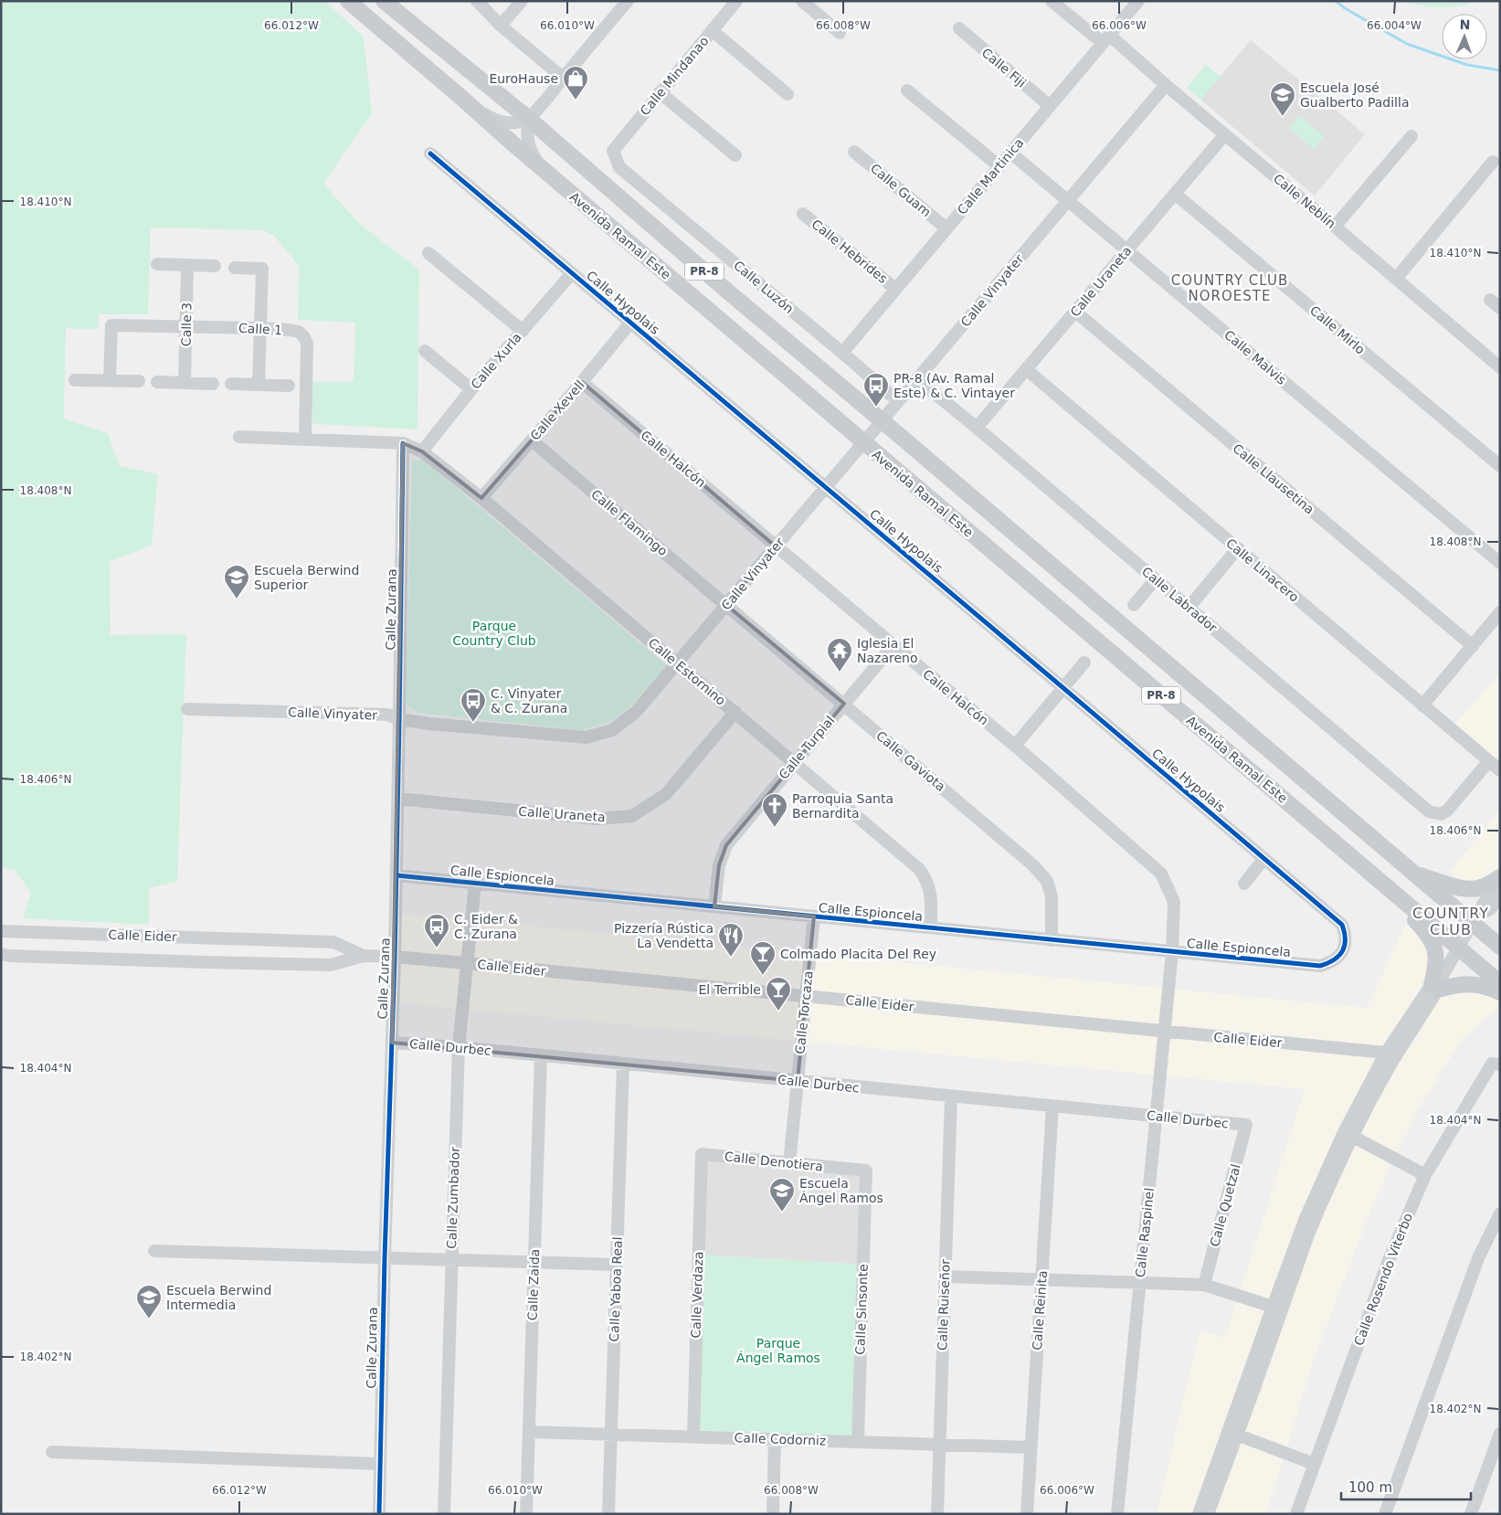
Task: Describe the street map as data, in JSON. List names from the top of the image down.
{
  "streets": {
    "main road": ["Avenida Ramal Este", "PR-8"],
    "street": [
      "Calle Fiji",
      "Calle Mindanao",
      "Calle Martinica",
      "Calle Guam",
      "Calle Neblín",
      "Calle Hebrides",
      "Calle Uraneta",
      "Calle Luzón",
      "Calle Vinyater",
      "Calle Hypolais",
      "Calle 3",
      "Calle 1",
      "Calle Mirlo",
      "Calle Malvis",
      "Calle Xurla",
      "Calle Xevell",
      "Calle Halcón",
      "Calle Llausetina",
      "Calle Flamingo",
      "Calle Linacero",
      "Calle Labrador",
      "Calle Zurana",
      "Calle Estornino",
      "Calle Turpial",
      "Calle Gaviota",
      "Calle Espioncela",
      "Calle Eider",
      "Calle Torcaza",
      "Calle Durbec",
      "Calle Denotiera",
      "Calle Zumbador",
      "Calle Quetzal",
      "Calle Raspinel",
      "Calle Rosendo Viterbo",
      "Calle Zaida",
      "Calle Yaboa Real",
      "Calle Verdaza",
      "Calle Ruiseñor",
      "Calle Sinsonte",
      "Calle Reinita",
      "Calle Codorniz"
    ]
  },
  "crossings": [
    ["Calle Fiji", "Calle Martinica"],
    ["Calle Mindanao", "Calle Luzón"],
    ["Calle Martinica", "Calle Guam"],
    ["Calle Martinica", "Calle Neblín"],
    ["Calle Martinica", "Calle Hebrides"],
    ["Calle Martinica", "Calle Luzón"],
    ["Calle Martinica", "Calle Malvis"],
    ["Calle Neblín", "Calle Uraneta"],
    ["Calle Neblín", "Calle Vinyater"],
    ["Avenida Ramal Este", "Calle Vinyater"],
    ["PR-8", "Calle Vinyater"],
    ["Calle Uraneta", "Calle Mirlo"],
    ["Calle Uraneta", "Calle Malvis"],
    ["Calle Uraneta", "Calle Llausetina"],
    ["Calle Uraneta", "Calle Linacero"],
    ["Calle Uraneta", "Calle Labrador"],
    ["Calle Uraneta", "Calle Zurana"],
    ["Calle Uraneta", "Calle Estornino"],
    ["Calle Luzón", "Calle Vinyater"],
    ["Calle Vinyater", "Calle Hypolais"],
    ["Calle Vinyater", "Calle Malvis"],
    ["Calle Vinyater", "Calle Halcón"],
    ["Calle Vinyater", "Calle Flamingo"],
    ["Calle Vinyater", "Calle Labrador"],
    ["Calle Vinyater", "Calle Zurana"],
    ["Calle Vinyater", "Calle Estornino"],
    ["Calle Vinyater", "Calle Gaviota"],
    ["Calle Hypolais", "Calle Xurla"],
    ["Calle Hypolais", "Calle Xevell"],
    ["Calle Hypolais", "Calle Espioncela"],
    ["Calle 3", "Calle 1"],
    ["Calle 1", "Calle Estornino"],
    ["Calle Xurla", "Calle Estornino"],
    ["Calle Xevell", "Calle Halcón"],
    ["Calle Xevell", "Calle Flamingo"],
    ["Calle Xevell", "Calle Estornino"],
    ["Calle Halcón", "Calle Turpial"],
    ["Calle Halcón", "Calle Espioncela"],
    ["Calle Halcón", "Calle Raspinel"],
    ["Calle Flamingo", "Calle Gaviota"],
    ["Calle Linacero", "Calle Labrador"],
    ["Calle Zurana", "Calle Estornino"],
    ["Calle Zurana", "Calle Espioncela"],
    ["Calle Zurana", "Calle Eider"],
    ["Calle Zurana", "Calle Durbec"],
    ["Calle Estornino", "Calle Turpial"],
    ["Calle Estornino", "Calle Espioncela"],
    ["Calle Turpial", "Calle Gaviota"],
    ["Calle Turpial", "Calle Espioncela"],
    ["Calle Gaviota", "Calle Espioncela"],
    ["Calle Espioncela", "Calle Torcaza"],
    ["Calle Espioncela", "Calle Zumbador"],
    ["Calle Espioncela", "Calle Raspinel"],
    ["Calle Eider", "Calle Torcaza"],
    ["Calle Eider", "Calle Zumbador"],
    ["Calle Eider", "Calle Raspinel"],
    ["Calle Torcaza", "Calle Durbec"],
    ["Calle Torcaza", "Calle Denotiera"],
    ["Calle Durbec", "Calle Zumbador"],
    ["Calle Durbec", "Calle Quetzal"],
    ["Calle Durbec", "Calle Raspinel"],
    ["Calle Durbec", "Calle Zaida"],
    ["Calle Durbec", "Calle Yaboa Real"],
    ["Calle Durbec", "Calle Ruiseñor"],
    ["Calle Durbec", "Calle Reinita"],
    ["Calle Denotiera", "Calle Verdaza"],
    ["Calle Denotiera", "Calle Sinsonte"],
    ["Calle Zaida", "Calle Codorniz"],
    ["Calle Yaboa Real", "Calle Codorniz"],
    ["Calle Verdaza", "Calle Codorniz"],
    ["Calle Ruiseñor", "Calle Codorniz"],
    ["Calle Sinsonte", "Calle Codorniz"],
    ["Calle Reinita", "Calle Codorniz"]
  ],
  "districts": ["COUNTRY CLUB NOROESTE", "COUNTRY CLUB"],
  "parks": ["Parque Country Club", "Parque Ángel Ramos"],
  "places": {
    "shop": ["EuroHause"],
    "school or university": [
      "Escuela José Gualberto Padilla",
      "Escuela Berwind Superior",
      "Escuela Ángel Ramos",
      "Escuela Berwind Intermedia"
    ],
    "bus stop": ["PR-8 (Av. Ramal Este) & C. Vintayer", "C. Vinyater & C. Zurana", "C. Eider & C. Zurana"],
    "temple": ["Iglesia El Nazareno"],
    "church": ["Parroquia Santa Bernardita"],
    "restaurant": ["Pizzería Rústica La Vendetta"],
    "bar": ["Colmado Placita Del Rey", "El Terrible"]
  },
  "scale_bar": "100 m",
  "north": "top",
  "coordinates": [
    "66.012°W",
    "66.010°W",
    "66.008°W",
    "66.006°W",
    "66.004°W",
    "18.410°N",
    "18.408°N",
    "18.406°N",
    "18.404°N",
    "18.402°N"
  ]
}
